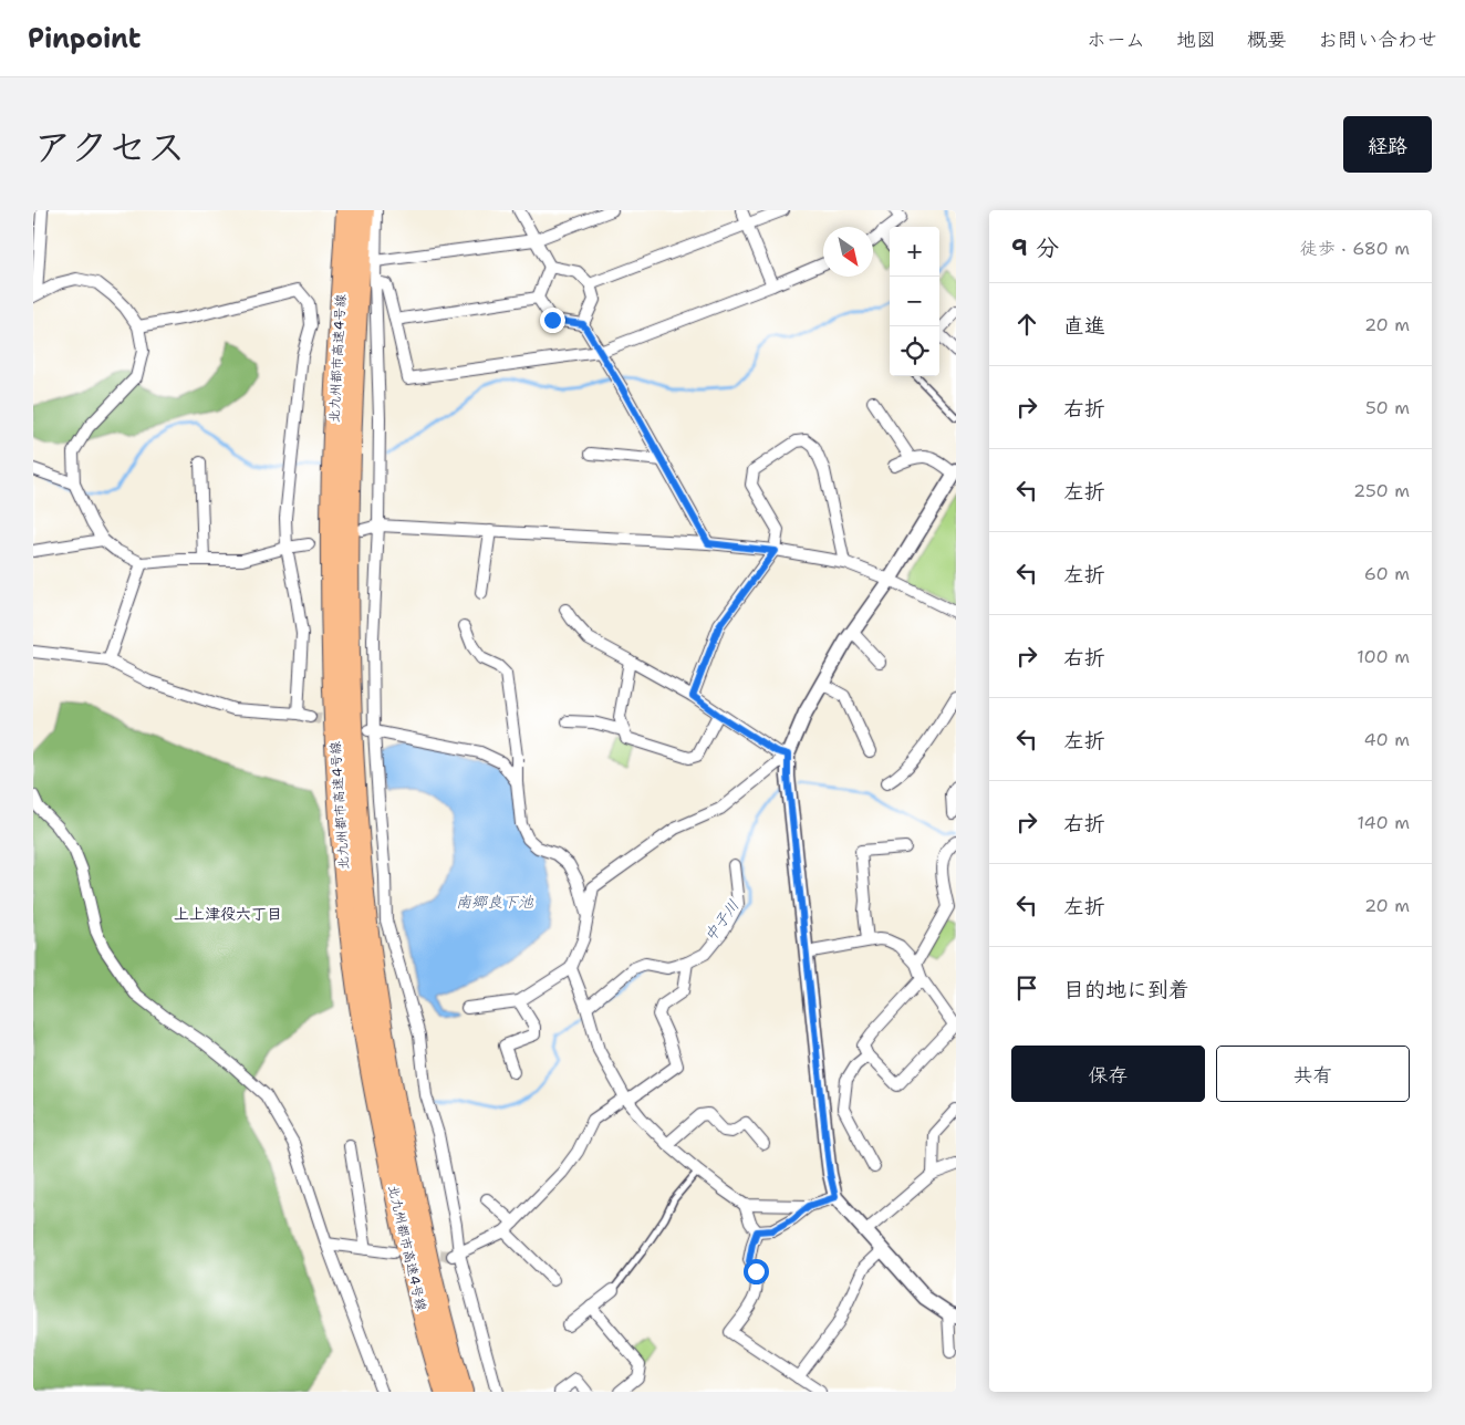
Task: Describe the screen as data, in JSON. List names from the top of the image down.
{
  "streets": {
    "highway": ["北九州都市高速4号線"]
  },
  "districts": ["上上津役六丁目"],
  "water": ["南郷良下池", "中子川"],
  "north": "bottom right",
  "page": {
    "header": "Pinpoint",
    "nav": [
      "ホーム",
      "地図",
      "概要",
      "お問い合わせ"
    ],
    "title": "アクセス",
    "buttons": [
      "経路",
      ["保存", "共有"]
    ],
    "heading": ["9 分", "徒歩 · 680 m"],
    "map_buttons": ["+", "−"],
    "list": [
      ["直進", "20 m"],
      ["右折", "50 m"],
      ["左折", "250 m"],
      ["左折", "60 m"],
      ["右折", "100 m"],
      ["左折", "40 m"],
      ["右折", "140 m"],
      ["左折", "20 m"],
      "目的地に到着"
    ]
  }
}
